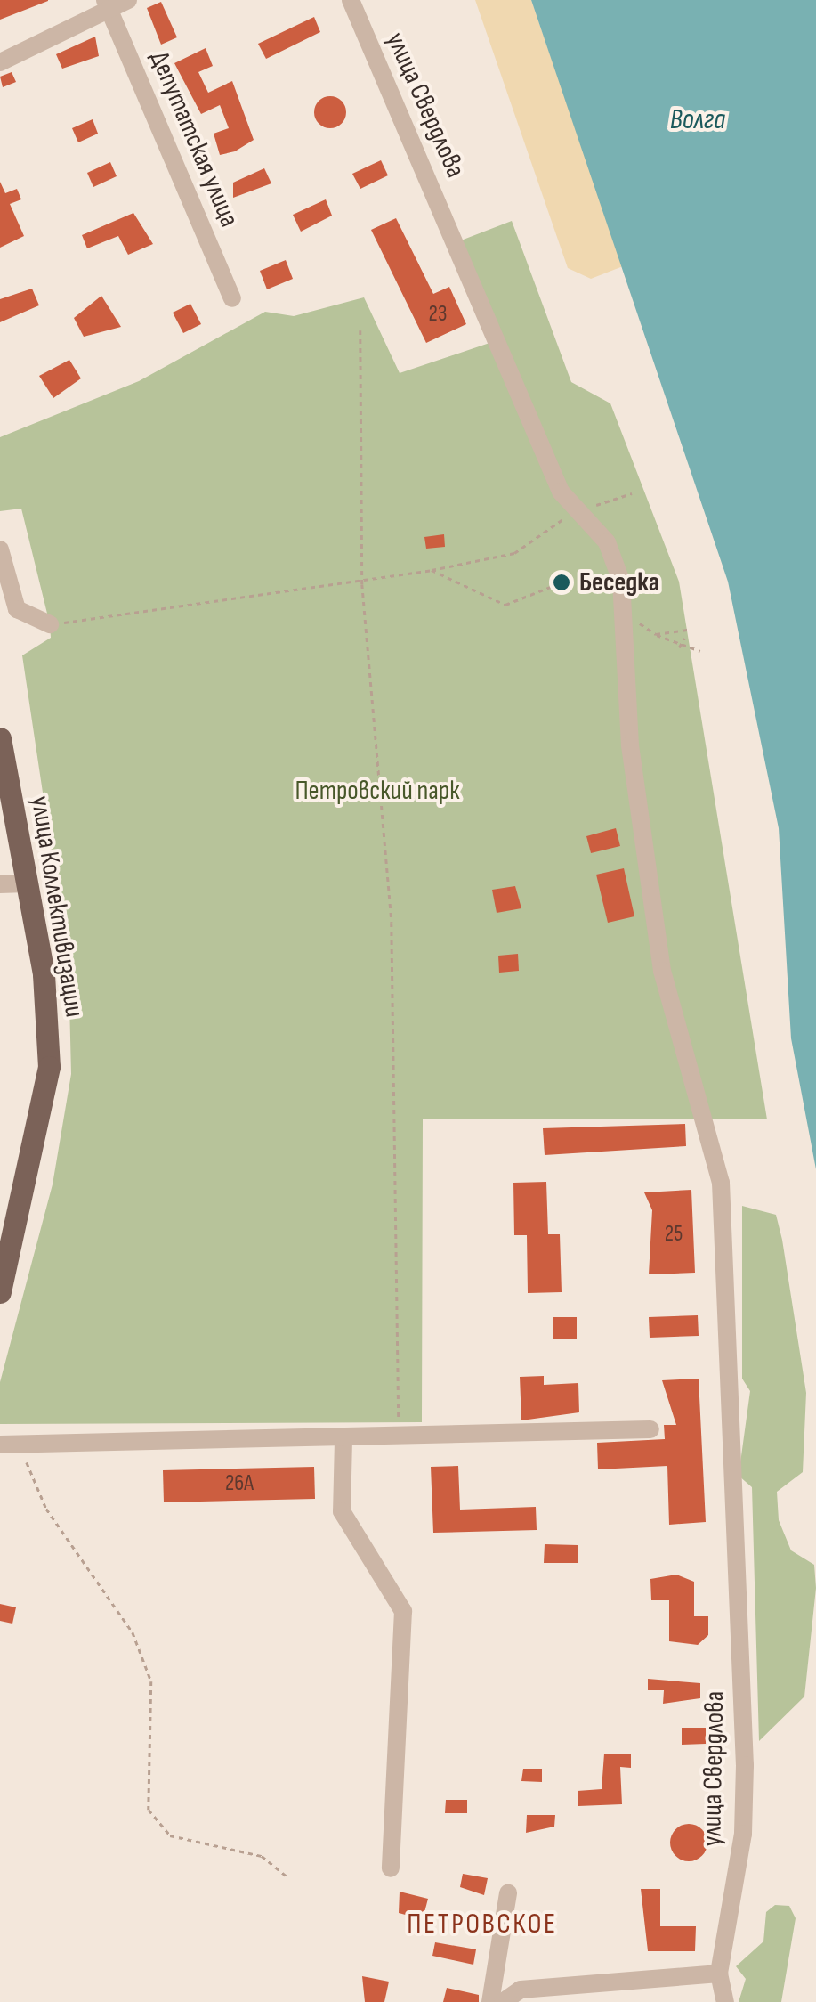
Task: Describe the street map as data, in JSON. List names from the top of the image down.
{
  "streets": {
    "main road": ["улица Коллективизации"],
    "street": ["улица Свердлова", "Депутатская улица"]
  },
  "districts": ["ПЕТРОВСКОЕ"],
  "water": ["Волга"],
  "parks": ["Петровский парк"],
  "places": ["Беседка"],
  "house_numbers": ["23", "25", "26А"]
}
